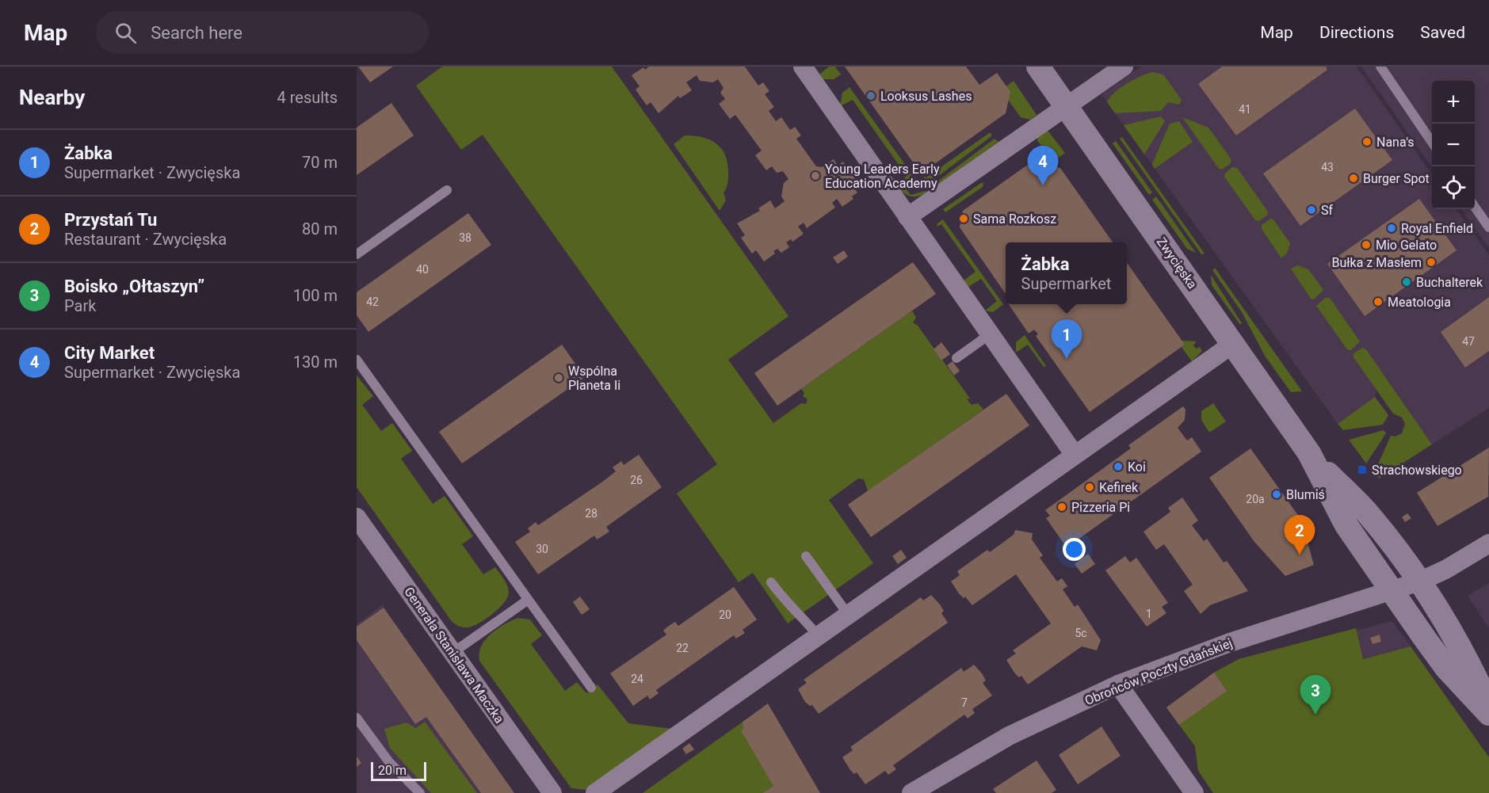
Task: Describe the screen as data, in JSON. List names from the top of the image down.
{
  "streets": {
    "street": ["Zwycięska", "Generała Stanisława Maczka", "Obrońców Poczty Gdańskiej"]
  },
  "crossings": [
    ["Zwycięska", "Obrońców Poczty Gdańskiej"]
  ],
  "places": {
    "other": [
      "Looksus Lashes",
      "Nana's",
      "Young Leaders Early Education Academy",
      "Burger Spot",
      "Sf",
      "Sama Rozkosz",
      "Royal Enfield",
      "Mio Gelato",
      "Bułka z Masłem",
      "Buchalterek",
      "Meatologia",
      "Wspólna Planeta Ii",
      "Koi",
      "Kefirek",
      "Blumiś",
      "Pizzeria Pi"
    ],
    "transit": ["Strachowskiego"]
  },
  "house_numbers": [
    "41",
    "43",
    "38",
    "40",
    "42",
    "47",
    "26",
    "20a",
    "28",
    "30",
    "1",
    "20",
    "5c",
    "22",
    "24",
    "7"
  ],
  "scale_bar": "20 m",
  "page": {
    "header": "Map",
    "search": "Search here",
    "nav": ["Map", "Directions", "Saved"],
    "heading": ["Nearby", "4 results"],
    "map_buttons": ["+", "−"],
    "list": [
      {
        "mark": "1",
        "name": "Żabka",
        "note": "Supermarket · Zwycięska",
        "value": "70 m"
      },
      {
        "mark": "2",
        "name": "Przystań Tu",
        "note": "Restaurant · Zwycięska",
        "value": "80 m"
      },
      {
        "mark": "3",
        "name": "Boisko „Ołtaszyn”",
        "note": "Park",
        "value": "100 m"
      },
      {
        "mark": "4",
        "name": "City Market",
        "note": "Supermarket · Zwycięska",
        "value": "130 m"
      }
    ],
    "pins": [
      "4",
      "1",
      "2",
      "3"
    ],
    "popup": ["Żabka", "Supermarket"],
    "scale": "20 m"
  }
}
